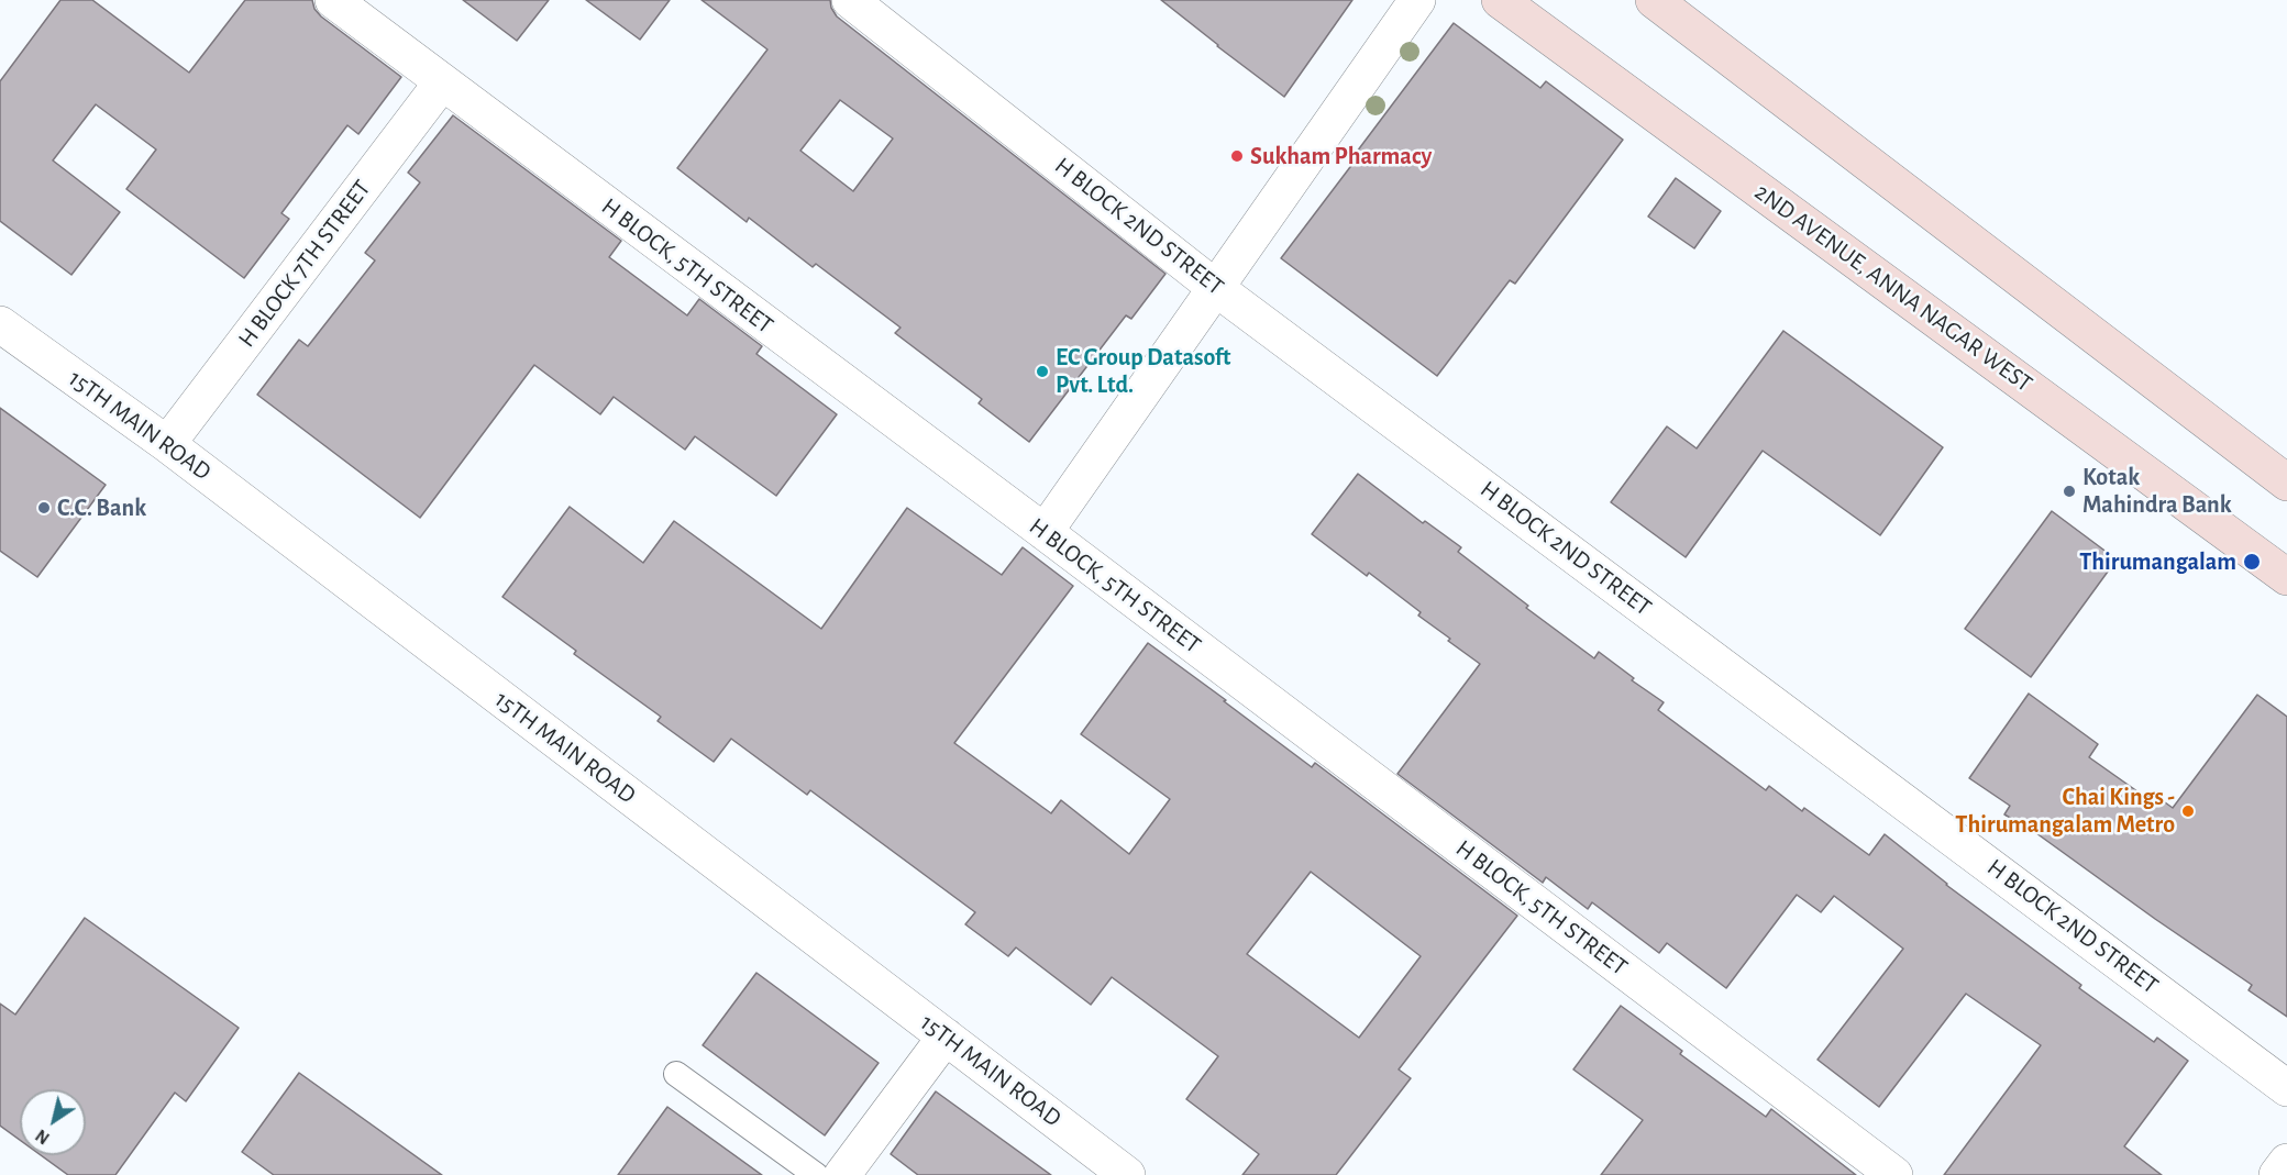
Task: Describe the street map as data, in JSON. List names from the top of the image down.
{
  "streets": {
    "main road": ["2ND AVENUE, ANNA NAGAR WEST"],
    "street": [
      "H BLOCK 2ND STREET",
      "H BLOCK 7TH STREET",
      "H BLOCK, 5TH STREET",
      "15TH MAIN ROAD"
    ]
  },
  "crossings": [
    ["H BLOCK 7TH STREET", "H BLOCK, 5TH STREET"],
    ["H BLOCK 7TH STREET", "15TH MAIN ROAD"]
  ],
  "places": [
    "Sukham Pharmacy",
    "EC Group Datasoft Pvt. Ltd.",
    "Kotak Mahindra Bank",
    "C.C. Bank",
    "Thirumangalam",
    "Chai Kings - Thirumangalam Metro"
  ],
  "north": "bottom left"
}
